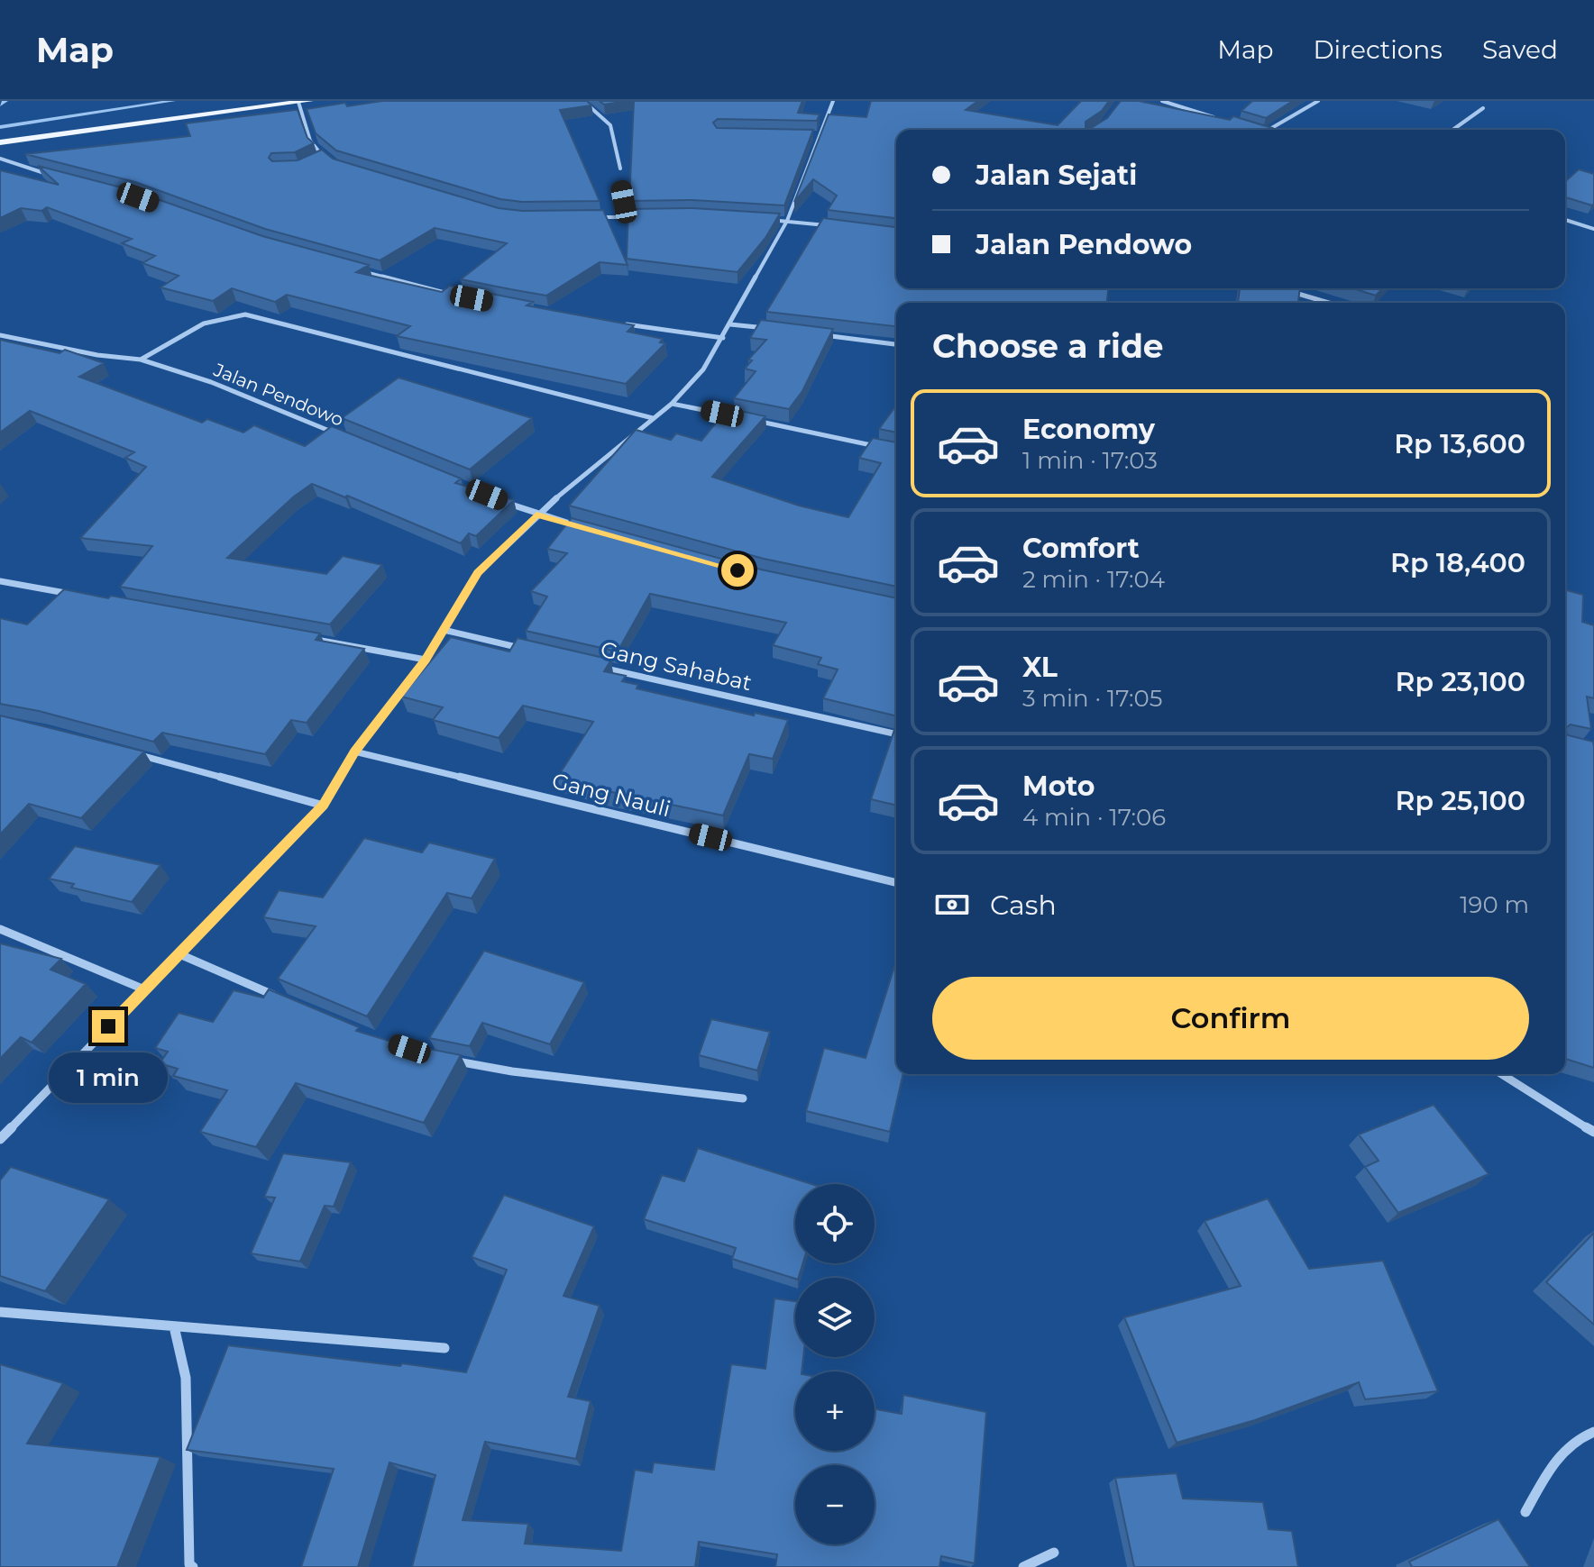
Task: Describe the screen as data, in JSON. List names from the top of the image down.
{
  "streets": {
    "street": ["Jalan Pendowo", "Gang Sahabat", "Gang Nauli"]
  },
  "page": {
    "header": "Map",
    "nav": ["Map", "Directions", "Saved"],
    "banner": ["Jalan Sejati", "Jalan Pendowo"],
    "heading": "Choose a ride",
    "list": [
      {
        "name": "Economy",
        "note": "1 min · 17:03",
        "value": "Rp 13,600"
      },
      {
        "name": "Comfort",
        "note": "2 min · 17:04",
        "value": "Rp 18,400"
      },
      {
        "name": "XL",
        "note": "3 min · 17:05",
        "value": "Rp 23,100"
      },
      {
        "name": "Moto",
        "note": "4 min · 17:06",
        "value": "Rp 25,100"
      }
    ],
    "pay": ["Cash", "190 m"],
    "buttons": "Confirm",
    "bubble": "1 min",
    "map_buttons": ["+", "−"]
  }
}
